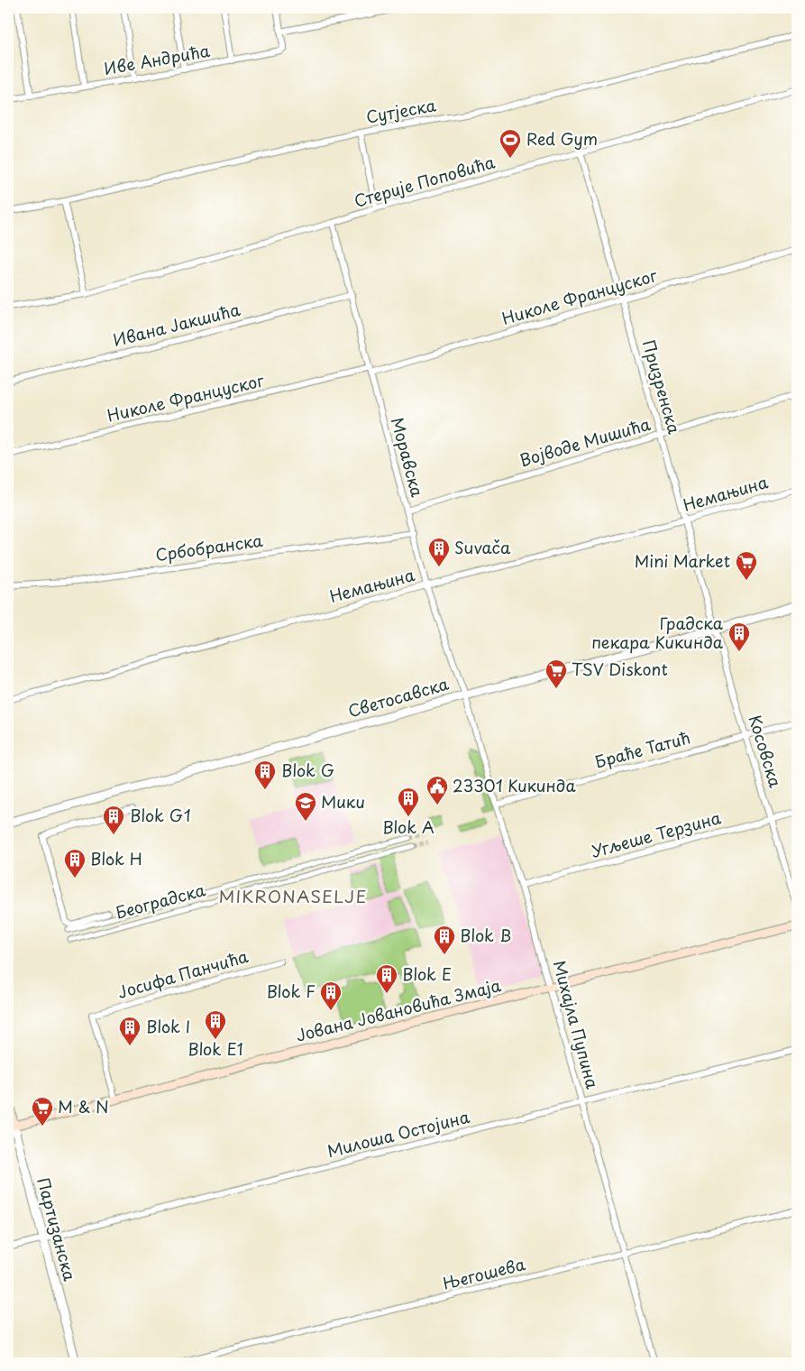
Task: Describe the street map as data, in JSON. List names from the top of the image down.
{
  "streets": {
    "main road": ["Јована Јовановића Змаја", "Партизанска"],
    "street": [
      "Иве Андрића",
      "Сутјеска",
      "Стерије Поповића",
      "Николе Француског",
      "Ивана Јакшића",
      "Призренска",
      "Војводе Мишића",
      "Моравска",
      "Немањина",
      "Србобранска",
      "Светосавска",
      "Браће Татић",
      "Косовска",
      "Угљеше Терзина",
      "Београдска",
      "Јосифа Панчића",
      "Михајла Пупина",
      "Милоша Остојина",
      "Његошева"
    ]
  },
  "crossings": [
    ["Стерије Поповића", "Призренска"],
    ["Стерије Поповића", "Моравска"],
    ["Николе Француског", "Призренска"],
    ["Николе Француског", "Моравска"],
    ["Ивана Јакшића", "Моравска"],
    ["Призренска", "Војводе Мишића"],
    ["Призренска", "Немањина"],
    ["Призренска", "Светосавска"],
    ["Призренска", "Косовска"],
    ["Војводе Мишића", "Моравска"],
    ["Моравска", "Немањина"],
    ["Моравска", "Србобранска"],
    ["Моравска", "Светосавска"],
    ["Моравска", "Михајла Пупина"],
    ["Светосавска", "Косовска"],
    ["Светосавска", "Михајла Пупина"],
    ["Браће Татић", "Косовска"],
    ["Браће Татић", "Михајла Пупина"],
    ["Косовска", "Угљеше Терзина"],
    ["Угљеше Терзина", "Михајла Пупина"],
    ["Јосифа Панчића", "Јована Јовановића Змаја"],
    ["Јована Јовановића Змаја", "Михајла Пупина"],
    ["Јована Јовановића Змаја", "Партизанска"],
    ["Михајла Пупина", "Милоша Остојина"],
    ["Михајла Пупина", "Његошева"],
    ["Милоша Остојина", "Партизанска"]
  ],
  "districts": ["MIKRONASELJE"],
  "places": {
    "sports": ["Red Gym"],
    "building": [
      "Suvača",
      "Градска пекара Кикинда",
      "Blok G",
      "Blok A",
      "Blok G1",
      "Blok H",
      "Blok B",
      "Blok E",
      "Blok F",
      "Blok E1",
      "Blok I"
    ],
    "supermarket": ["Mini Market", "TSV Diskont", "M & N"],
    "public building": ["23301 Кикинда"],
    "school or university": ["Мики"]
  }
}
